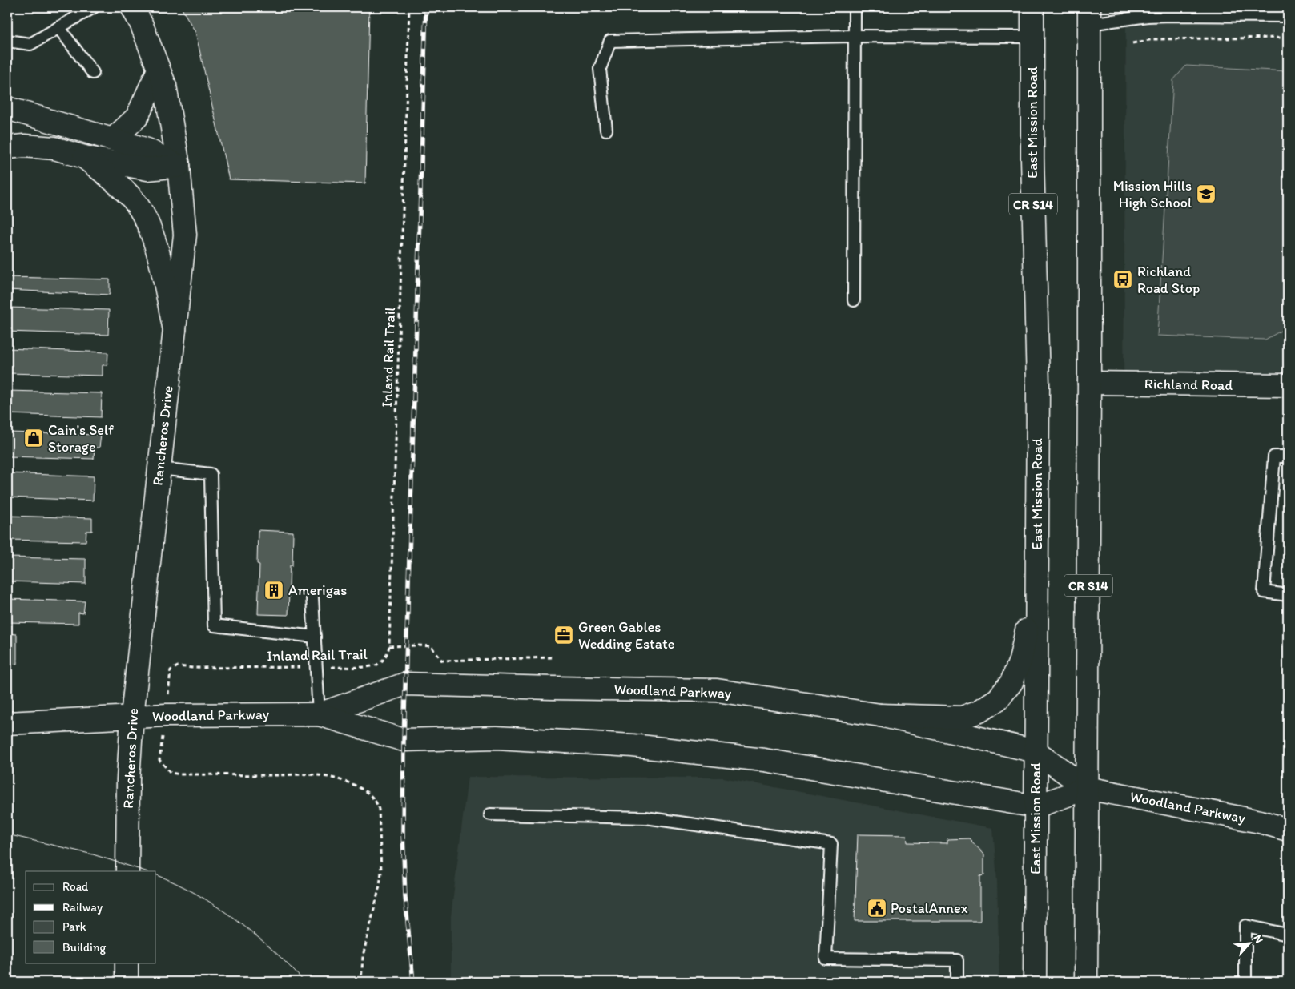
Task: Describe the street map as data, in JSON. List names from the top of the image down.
{
  "streets": {
    "main road": [
      "East Mission Road",
      "CR S14",
      "Richland Road",
      "Rancheros Drive",
      "Woodland Parkway"
    ],
    "path": ["Inland Rail Trail"]
  },
  "crossings": [
    ["East Mission Road", "Woodland Parkway"],
    ["CR S14", "Richland Road"],
    ["CR S14", "Woodland Parkway"],
    ["Inland Rail Trail", "Woodland Parkway"],
    ["Rancheros Drive", "Woodland Parkway"]
  ],
  "places": {
    "school or university": ["Mission Hills High School"],
    "bus stop": ["Richland Road Stop"],
    "shop": ["Cain's Self Storage"],
    "building": ["Amerigas"],
    "office": ["Green Gables Wedding Estate"],
    "public building": ["PostalAnnex"]
  },
  "legend": [
    "Road",
    "Railway",
    "Park",
    "Building"
  ],
  "north": "top right"
}
